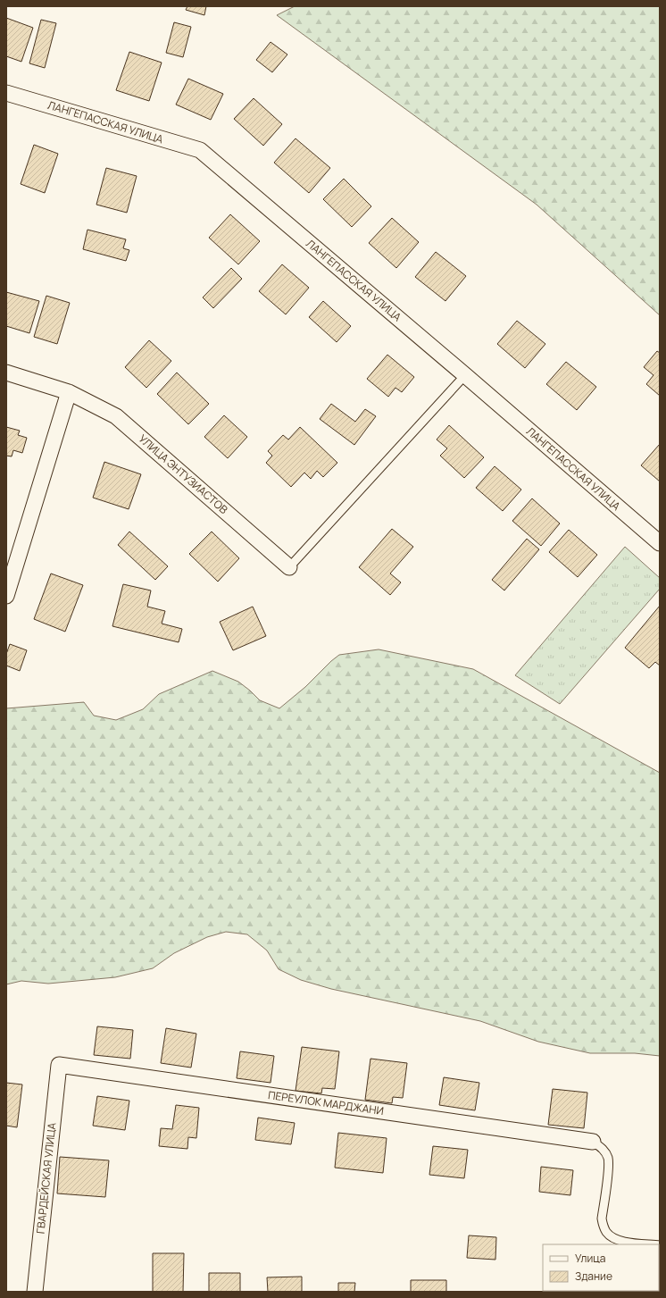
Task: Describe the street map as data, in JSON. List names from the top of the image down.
{
  "streets": {
    "street": [
      "ЛАНГЕПАССКАЯ УЛИЦА",
      "УЛИЦА ЭНТУЗИАСТОВ",
      "ПЕРЕУЛОК МАРДЖАНИ",
      "ГВАРДЕЙСКАЯ УЛИЦА"
    ]
  },
  "crossings": [
    ["ПЕРЕУЛОК МАРДЖАНИ", "ГВАРДЕЙСКАЯ УЛИЦА"]
  ],
  "legend": ["Улица", "Здание"]
}
